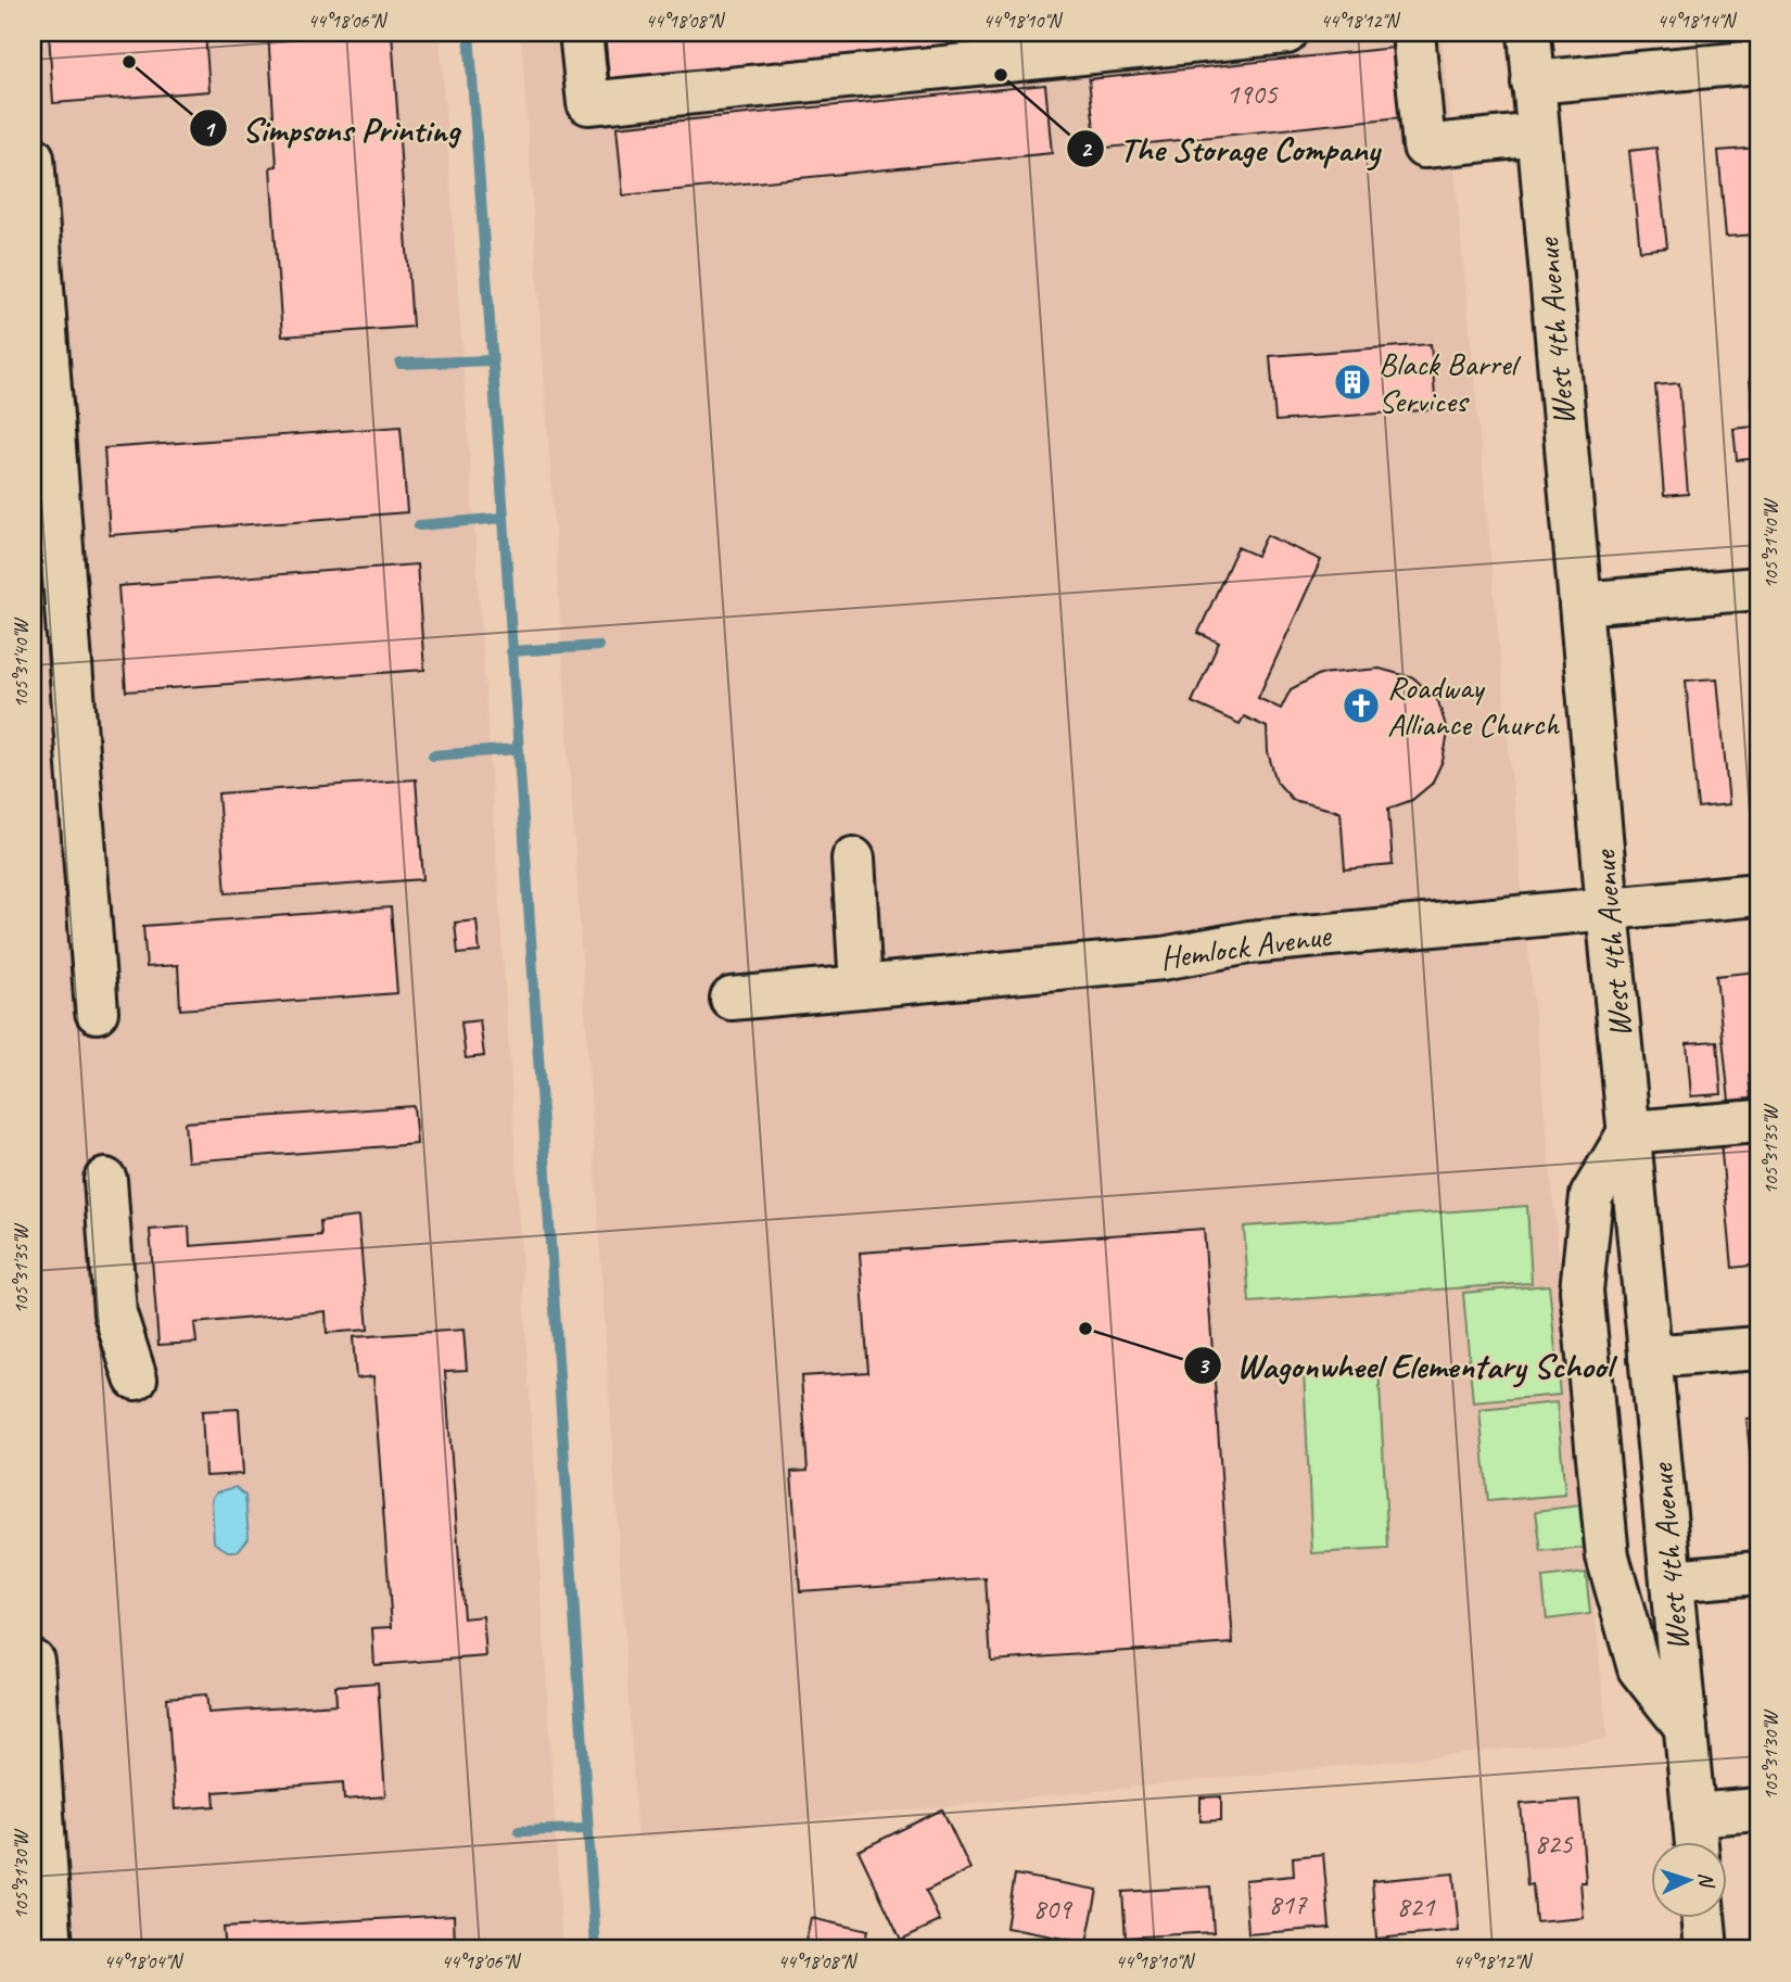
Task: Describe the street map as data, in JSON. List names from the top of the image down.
{
  "streets": {
    "street": ["West 4th Avenue", "Hemlock Avenue"]
  },
  "crossings": [
    ["West 4th Avenue", "Hemlock Avenue"]
  ],
  "places": {
    "other": ["Simpsons Printing", "The Storage Company", "Wagonwheel Elementary School"],
    "building": ["Black Barrel Services"],
    "church": ["Roadway Alliance Church"]
  },
  "house_numbers": [
    "1905",
    "825",
    "817",
    "821",
    "809"
  ],
  "north": "right",
  "coordinates": [
    "44°18'06\"N",
    "44°18'08\"N",
    "44°18'10\"N",
    "44°18'12\"N",
    "44°18'14\"N",
    "105°31'40\"W",
    "105°31'35\"W",
    "105°31'30\"W",
    "44°18'04\"N"
  ]
}
